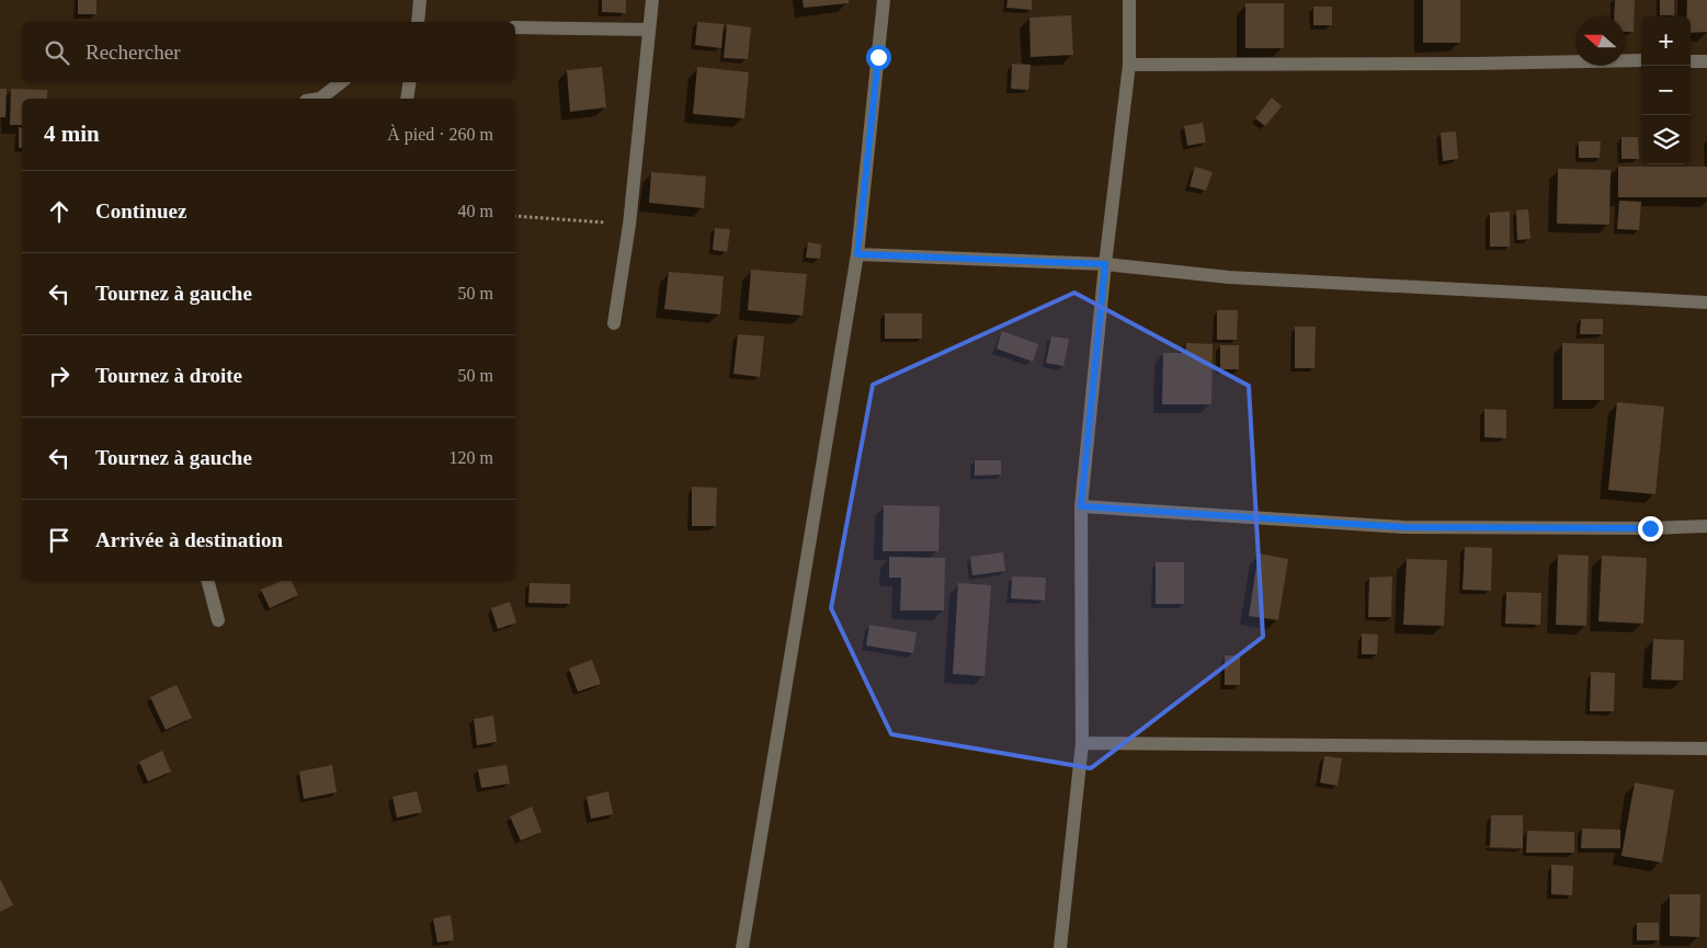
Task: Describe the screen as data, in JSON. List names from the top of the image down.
{
  "north": "left",
  "page": {
    "map_buttons": ["+", "−"],
    "search": "Rechercher",
    "heading": ["4 min", "À pied · 260 m"],
    "list": [
      ["Continuez", "40 m"],
      ["Tournez à gauche", "50 m"],
      ["Tournez à droite", "50 m"],
      ["Tournez à gauche", "120 m"],
      "Arrivée à destination"
    ]
  }
}
